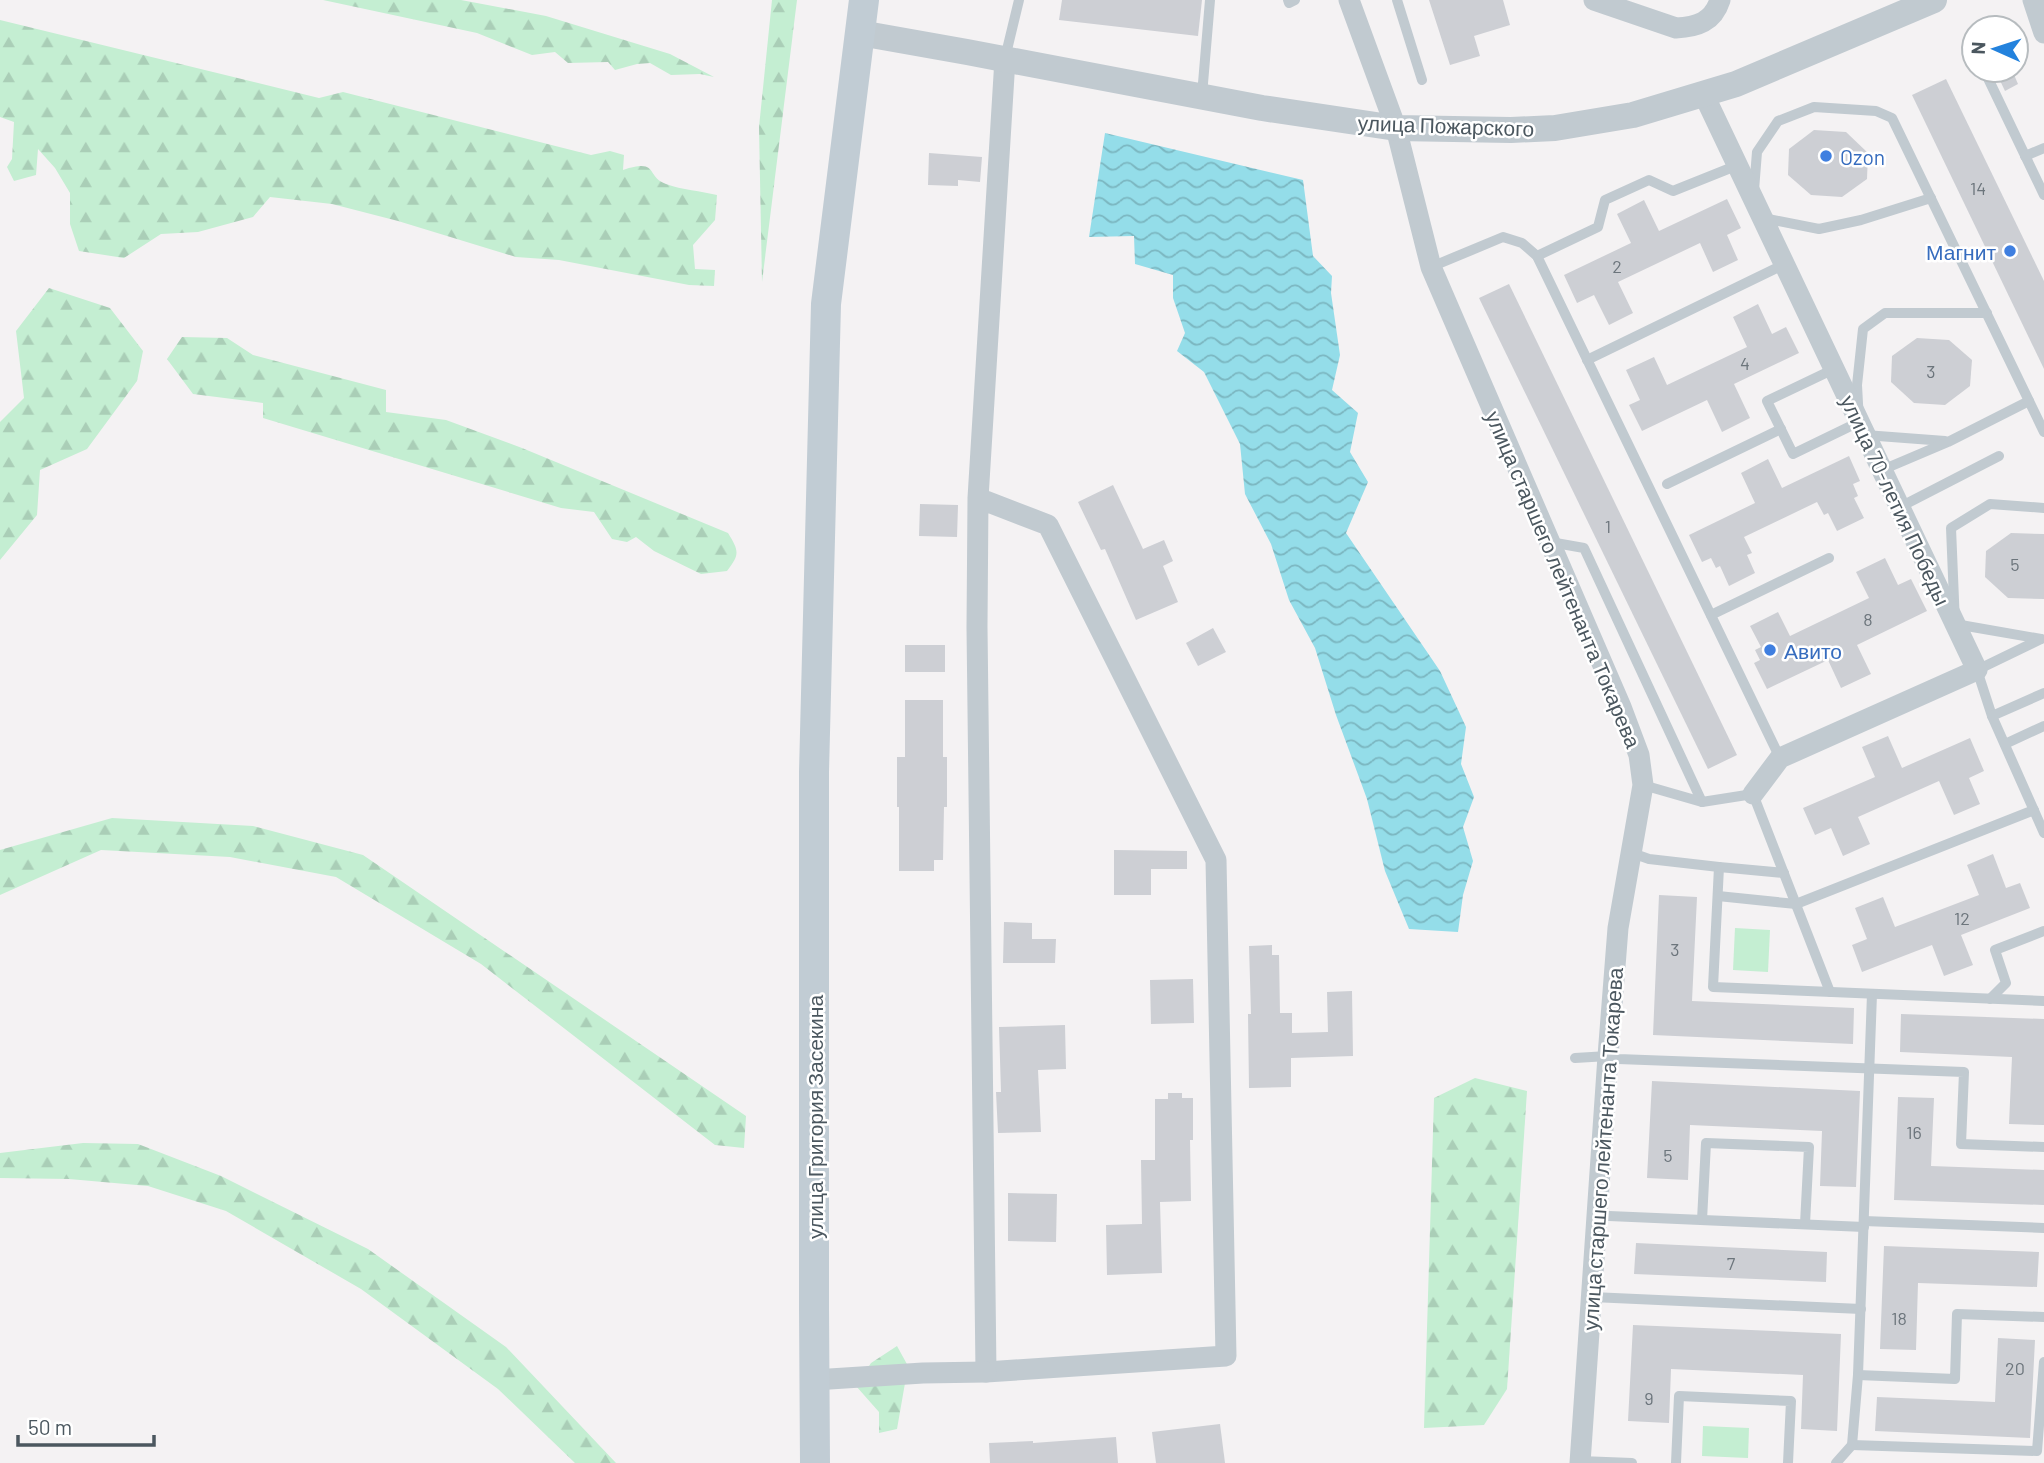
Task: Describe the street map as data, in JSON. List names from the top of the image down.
{
  "streets": {
    "main road": ["улица Григория Засекина"],
    "street": ["улица Пожарского", "улица 70-летия Победы", "улица старшего лейтенанта Токарева"]
  },
  "crossings": [
    ["улица Пожарского", "улица 70-летия Победы"],
    ["улица Пожарского", "улица старшего лейтенанта Токарева"],
    ["улица Пожарского", "улица Григория Засекина"]
  ],
  "places": ["Ozon", "Магнит", "Авито"],
  "house_numbers": [
    "14",
    "2",
    "4",
    "3",
    "1",
    "5",
    "8",
    "12",
    "3",
    "16",
    "5",
    "7",
    "18",
    "20",
    "9"
  ],
  "scale_bar": "50 m",
  "north": "left"
}
